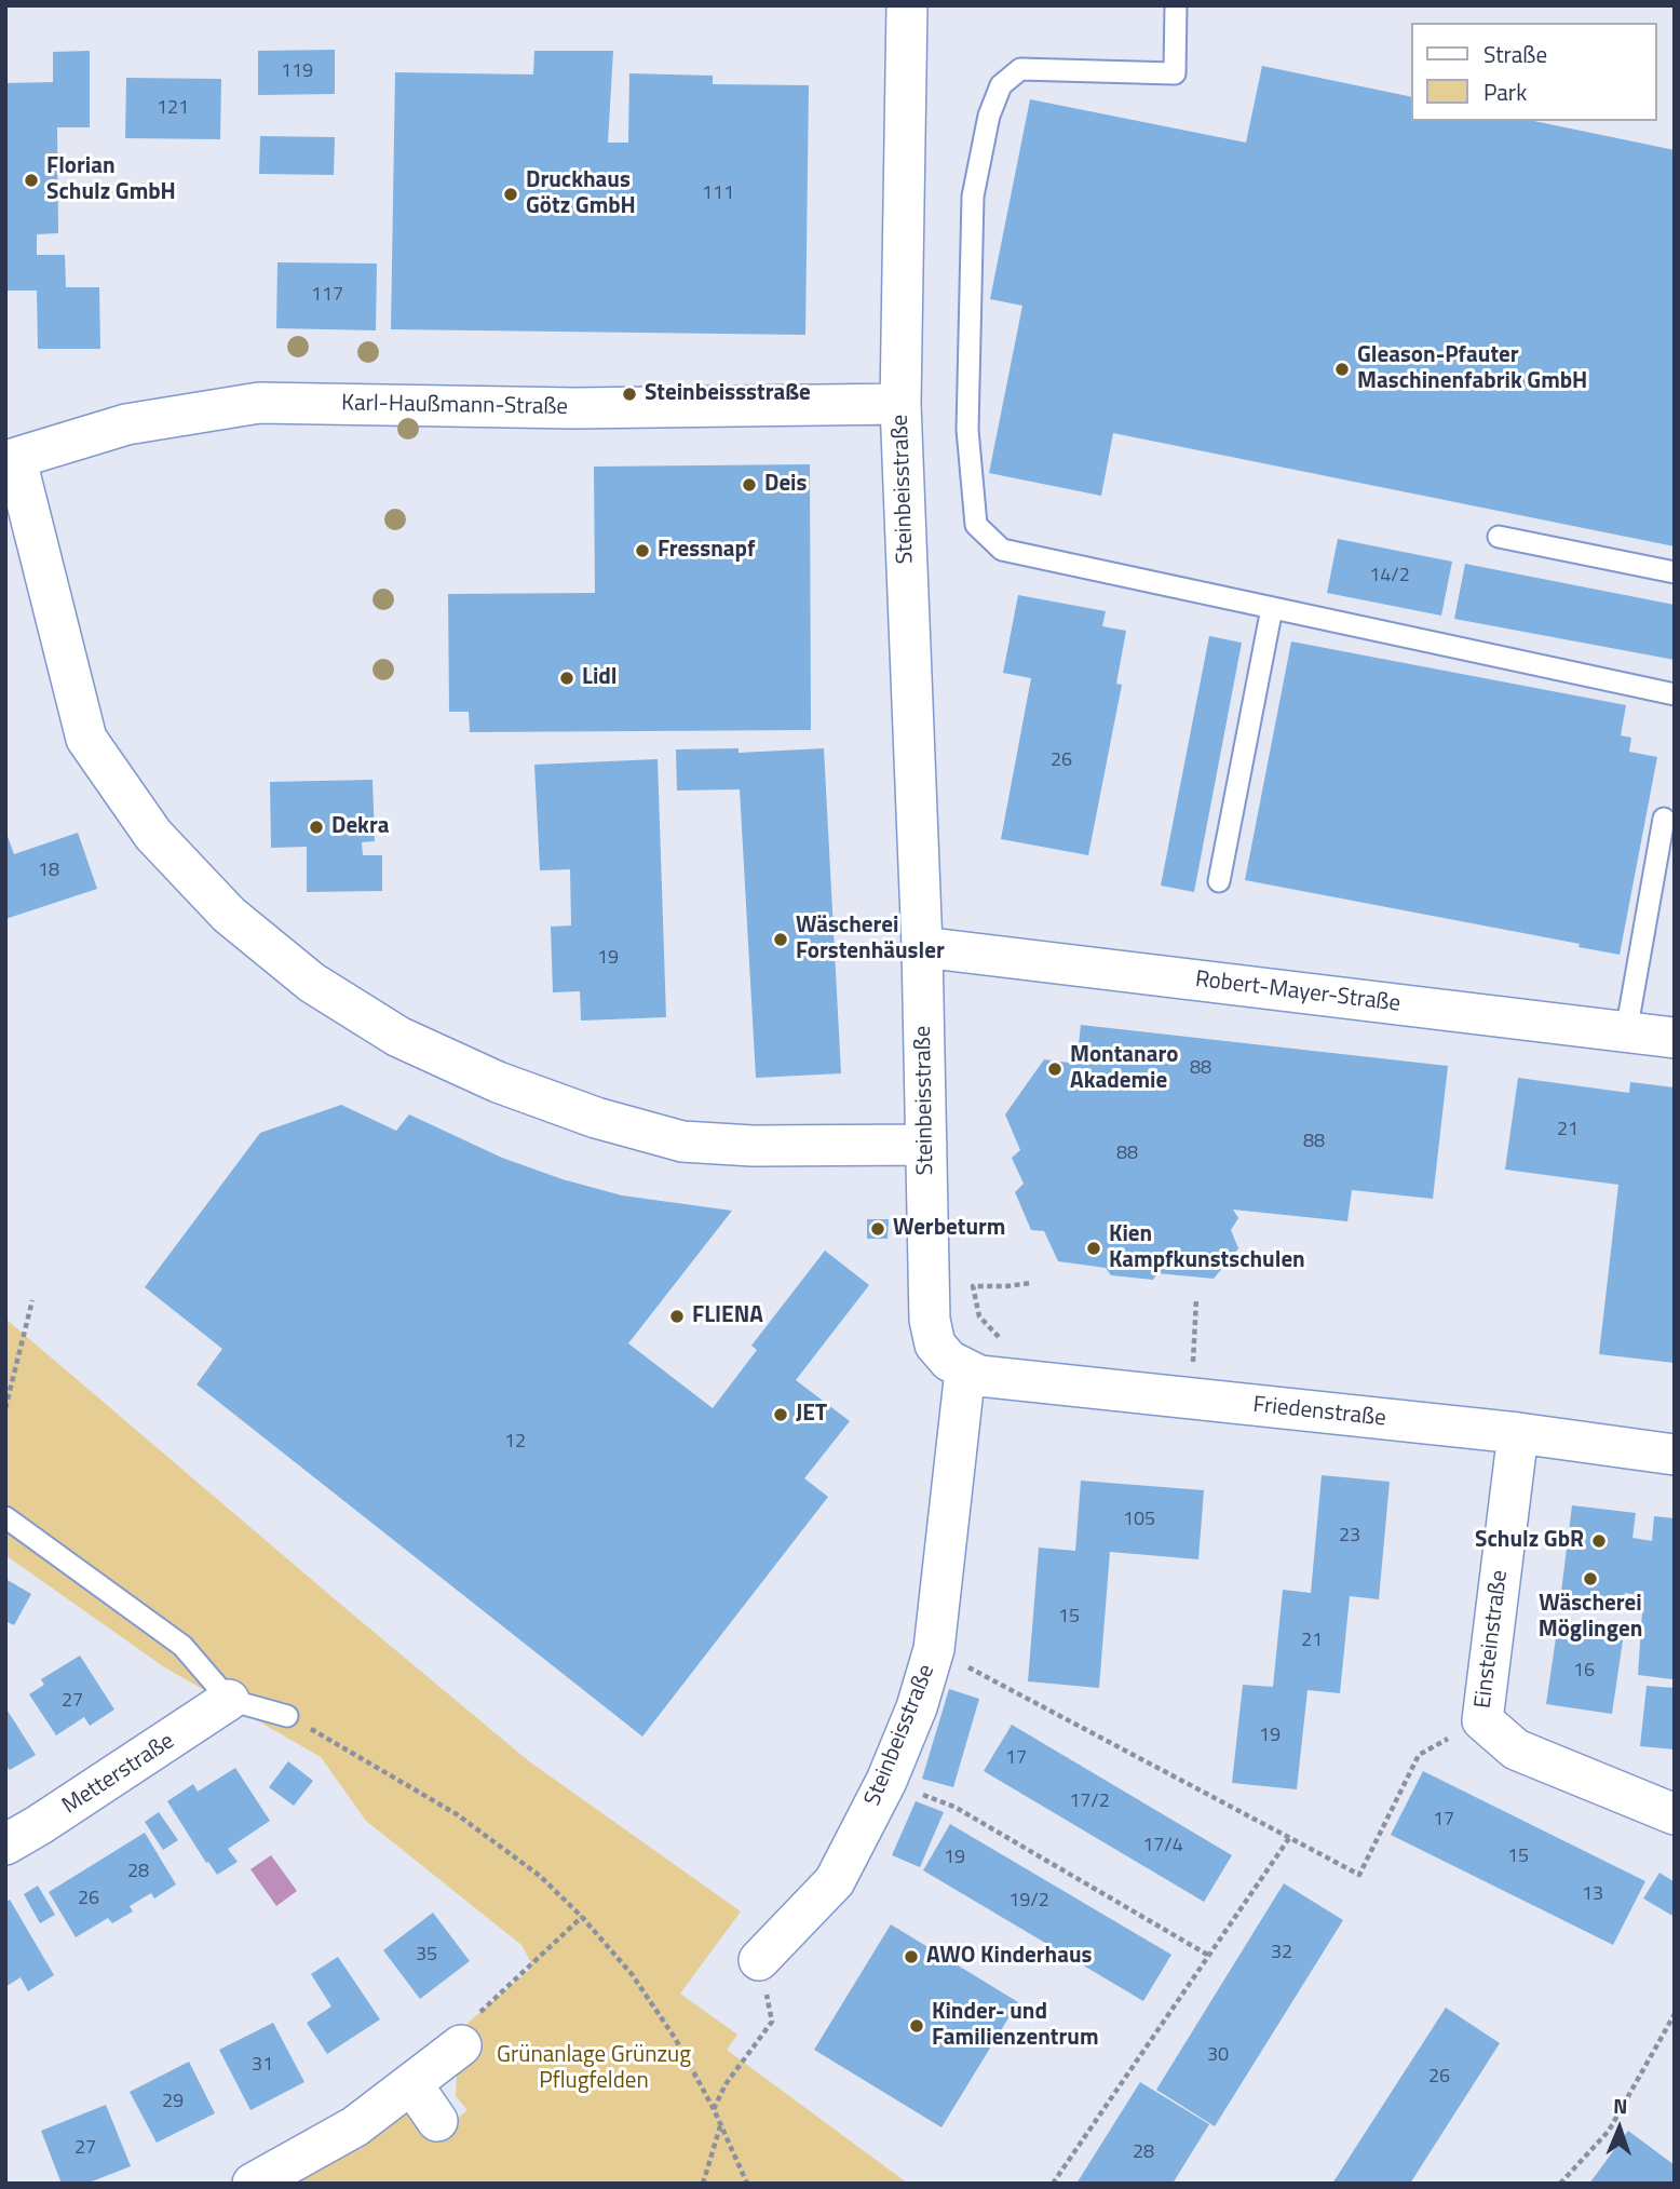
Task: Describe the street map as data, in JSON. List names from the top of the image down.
{
  "streets": {
    "street": [
      "Karl-Haußmann-Straße",
      "Steinbeisstraße",
      "Robert-Mayer-Straße",
      "Friedenstraße",
      "Einsteinstraße",
      "Metterstraße"
    ]
  },
  "crossings": [
    ["Karl-Haußmann-Straße", "Steinbeisstraße"],
    ["Steinbeisstraße", "Robert-Mayer-Straße"],
    ["Steinbeisstraße", "Friedenstraße"],
    ["Friedenstraße", "Einsteinstraße"]
  ],
  "parks": ["Grünanlage Grünzug Pflugfelden"],
  "places": [
    "Florian Schulz GmbH",
    "Druckhaus Götz GmbH",
    "Gleason-Pfauter Maschinenfabrik GmbH",
    "Steinbeissstraße",
    "Deis",
    "Fressnapf",
    "Lidl",
    "Dekra",
    "Wäscherei Forstenhäusler",
    "Montanaro Akademie",
    "Werbeturm",
    "Kien Kampfkunstschulen",
    "FLIENA",
    "JET",
    "Schulz GbR",
    "Wäscherei Möglingen",
    "AWO Kinderhaus",
    "Kinder- und Familienzentrum"
  ],
  "house_numbers": [
    "119",
    "121",
    "111",
    "117",
    "14/2",
    "26",
    "18",
    "19",
    "88",
    "21",
    "88",
    "88",
    "12",
    "105",
    "23",
    "15",
    "21",
    "16",
    "27",
    "19",
    "17",
    "17/2",
    "17",
    "17/4",
    "15",
    "19",
    "28",
    "13",
    "26",
    "19/2",
    "32",
    "35",
    "30",
    "31",
    "26",
    "29",
    "27",
    "28"
  ],
  "legend": ["Straße", "Park"],
  "north": "top"
}
